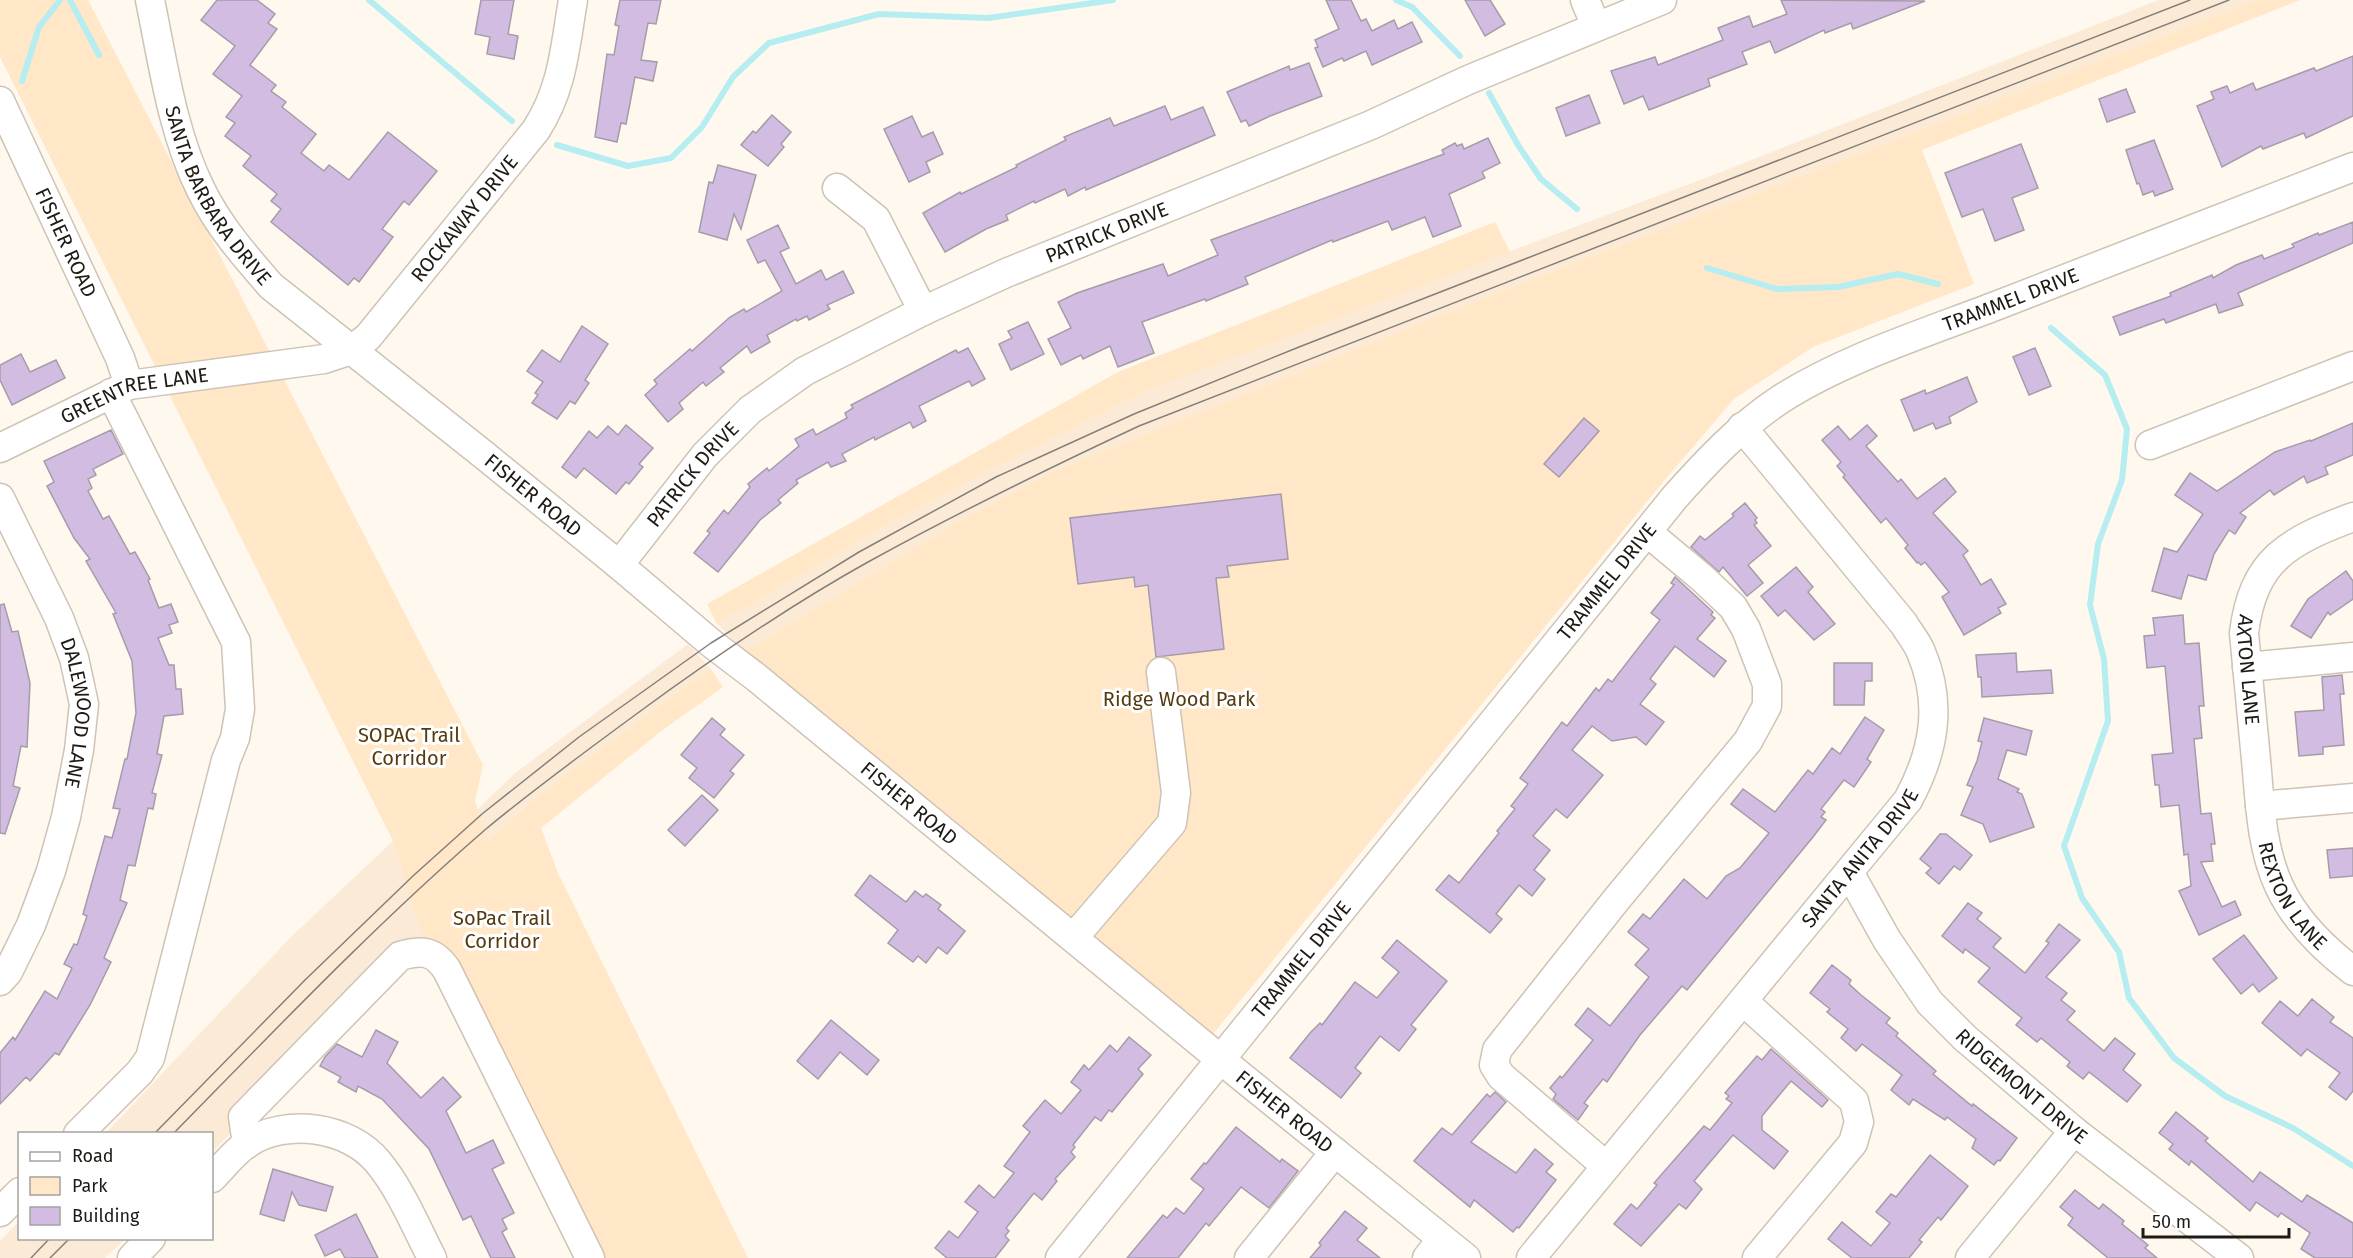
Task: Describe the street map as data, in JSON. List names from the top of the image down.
{
  "streets": {
    "street": [
      "SANTA BARBARA DRIVE",
      "ROCKAWAY DRIVE",
      "PATRICK DRIVE",
      "FISHER ROAD",
      "TRAMMEL DRIVE",
      "GREENTREE LANE",
      "AXTON LANE",
      "DALEWOOD LANE",
      "SANTA ANITA DRIVE",
      "REXTON LANE",
      "RIDGEMONT DRIVE"
    ]
  },
  "crossings": [
    ["SANTA BARBARA DRIVE", "ROCKAWAY DRIVE"],
    ["SANTA BARBARA DRIVE", "FISHER ROAD"],
    ["ROCKAWAY DRIVE", "FISHER ROAD"],
    ["ROCKAWAY DRIVE", "GREENTREE LANE"],
    ["PATRICK DRIVE", "FISHER ROAD"],
    ["FISHER ROAD", "TRAMMEL DRIVE"],
    ["FISHER ROAD", "GREENTREE LANE"],
    ["TRAMMEL DRIVE", "SANTA ANITA DRIVE"],
    ["AXTON LANE", "REXTON LANE"],
    ["SANTA ANITA DRIVE", "RIDGEMONT DRIVE"]
  ],
  "parks": ["Ridge Wood Park", "SOPAC Trail Corridor", "SoPac Trail Corridor"],
  "legend": ["Road", "Park", "Building"],
  "scale_bar": "50 m"
}
